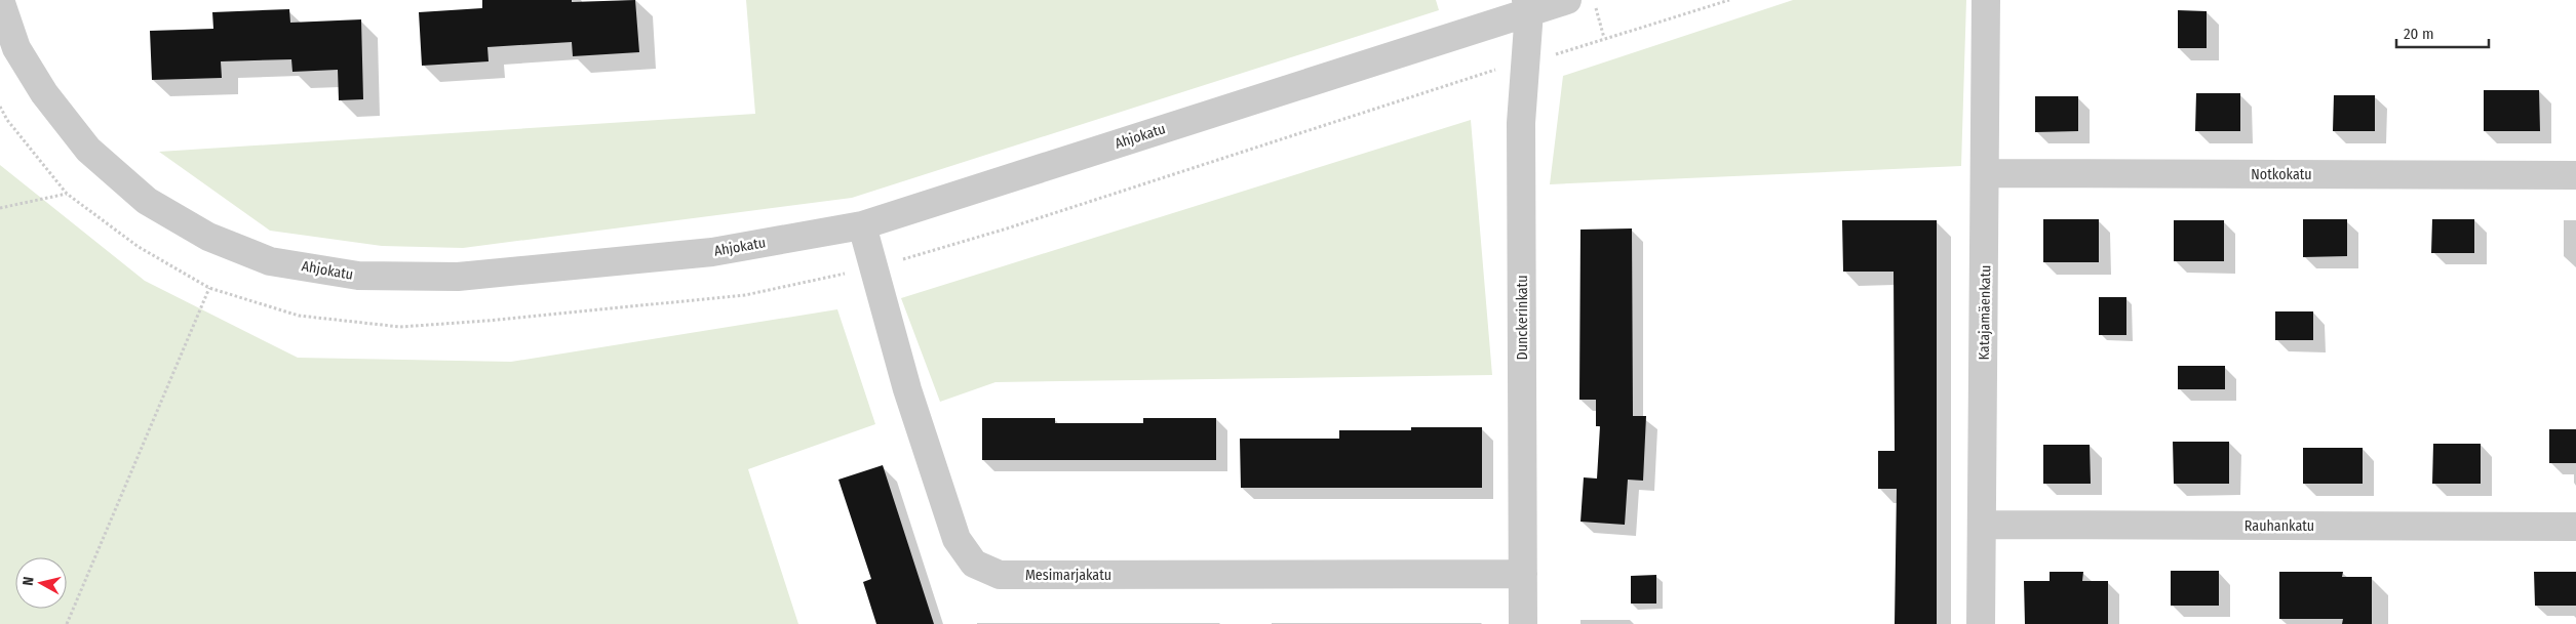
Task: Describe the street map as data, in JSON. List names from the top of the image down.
{
  "streets": {
    "street": [
      "Ahjokatu",
      "Notkokatu",
      "Katajamäenkatu",
      "Dunckerinkatu",
      "Rauhankatu",
      "Mesimarjakatu"
    ]
  },
  "crossings": [
    ["Ahjokatu", "Dunckerinkatu"],
    ["Ahjokatu", "Mesimarjakatu"],
    ["Notkokatu", "Katajamäenkatu"],
    ["Katajamäenkatu", "Rauhankatu"],
    ["Dunckerinkatu", "Mesimarjakatu"]
  ],
  "scale_bar": "20 m",
  "north": "left"
}
